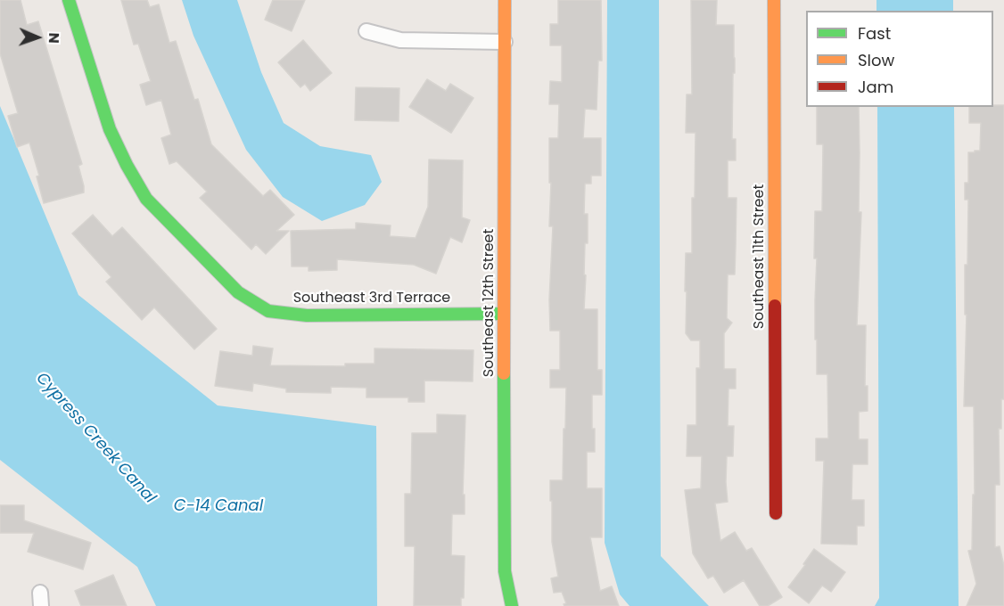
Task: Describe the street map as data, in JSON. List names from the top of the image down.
{
  "streets": {
    "street": ["Southeast 11th Street", "Southeast 3rd Terrace", "Southeast 12th Street"]
  },
  "crossings": [
    ["Southeast 3rd Terrace", "Southeast 12th Street"]
  ],
  "water": ["Cypress Creek Canal", "C-14 Canal"],
  "legend": ["Fast", "Slow", "Jam"],
  "north": "right"
}
